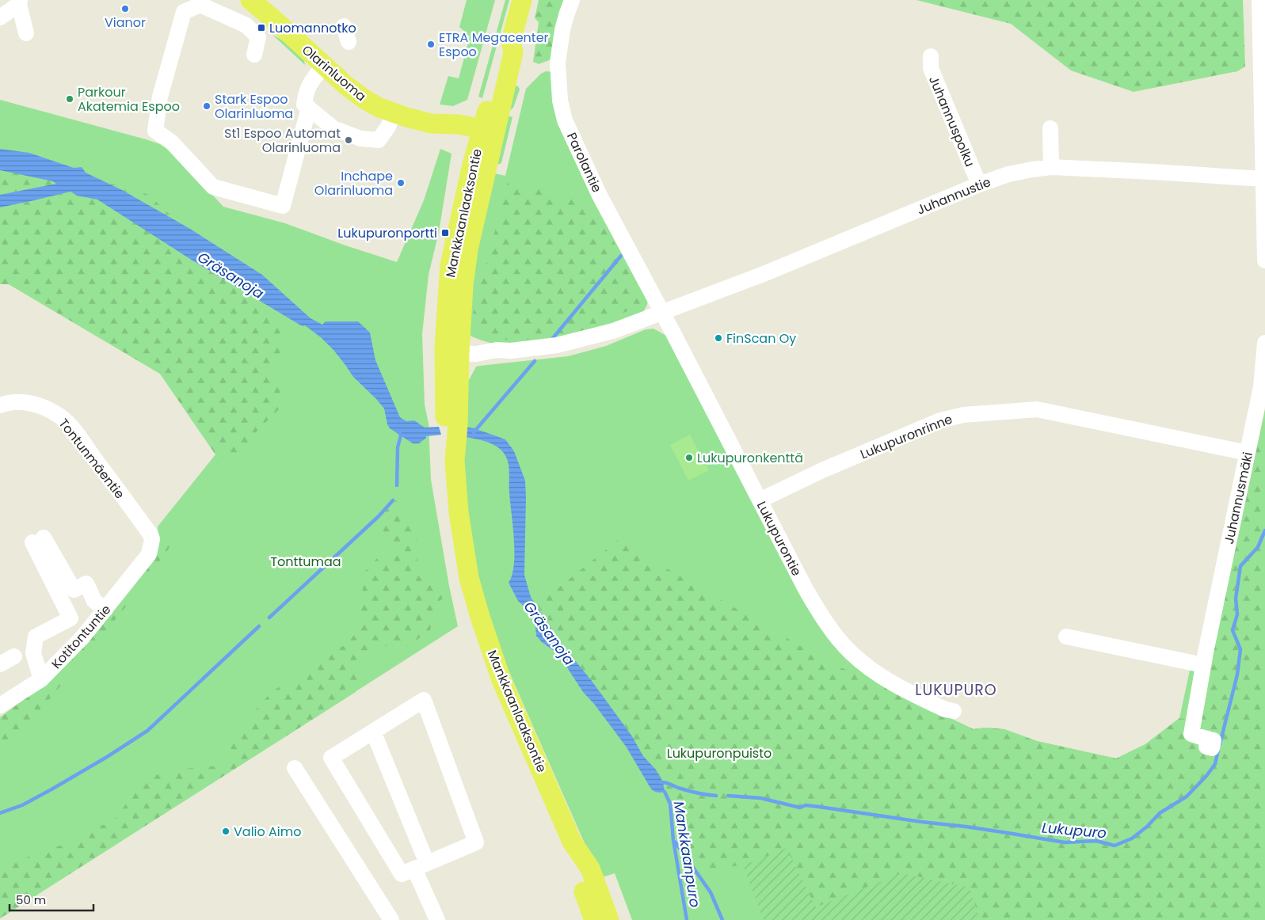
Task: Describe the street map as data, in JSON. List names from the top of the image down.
{
  "streets": {
    "main road": ["Olarinluoma", "Mankkaanlaaksontie"],
    "street": [
      "Juhannuspolku",
      "Parolantie",
      "Juhannustie",
      "Lukupuronrinne",
      "Tontunmäentie",
      "Juhannusmäki",
      "Lukupurontie",
      "Kotitontuntie"
    ]
  },
  "crossings": [
    ["Olarinluoma", "Mankkaanlaaksontie"],
    ["Juhannuspolku", "Juhannustie"],
    ["Parolantie", "Juhannustie"],
    ["Parolantie", "Lukupurontie"],
    ["Juhannustie", "Lukupurontie"],
    ["Lukupuronrinne", "Juhannusmäki"],
    ["Lukupuronrinne", "Lukupurontie"],
    ["Tontunmäentie", "Kotitontuntie"]
  ],
  "districts": ["LUKUPURO"],
  "water": ["Gräsanoja", "Lukupuro", "Mankkaanpuro"],
  "parks": ["Tonttumaa", "Lukupuronpuisto"],
  "places": {
    "other": [
      "Vianor",
      "ETRA Megacenter Espoo",
      "Parkour Akatemia Espoo",
      "Stark Espoo Olarinluoma",
      "St1 Espoo Automat Olarinluoma",
      "Inchape Olarinluoma",
      "FinScan Oy",
      "Lukupuronkenttä",
      "Valio Aimo"
    ],
    "transit": ["Luomannotko", "Lukupuronportti"]
  },
  "scale_bar": "50 m"
}
